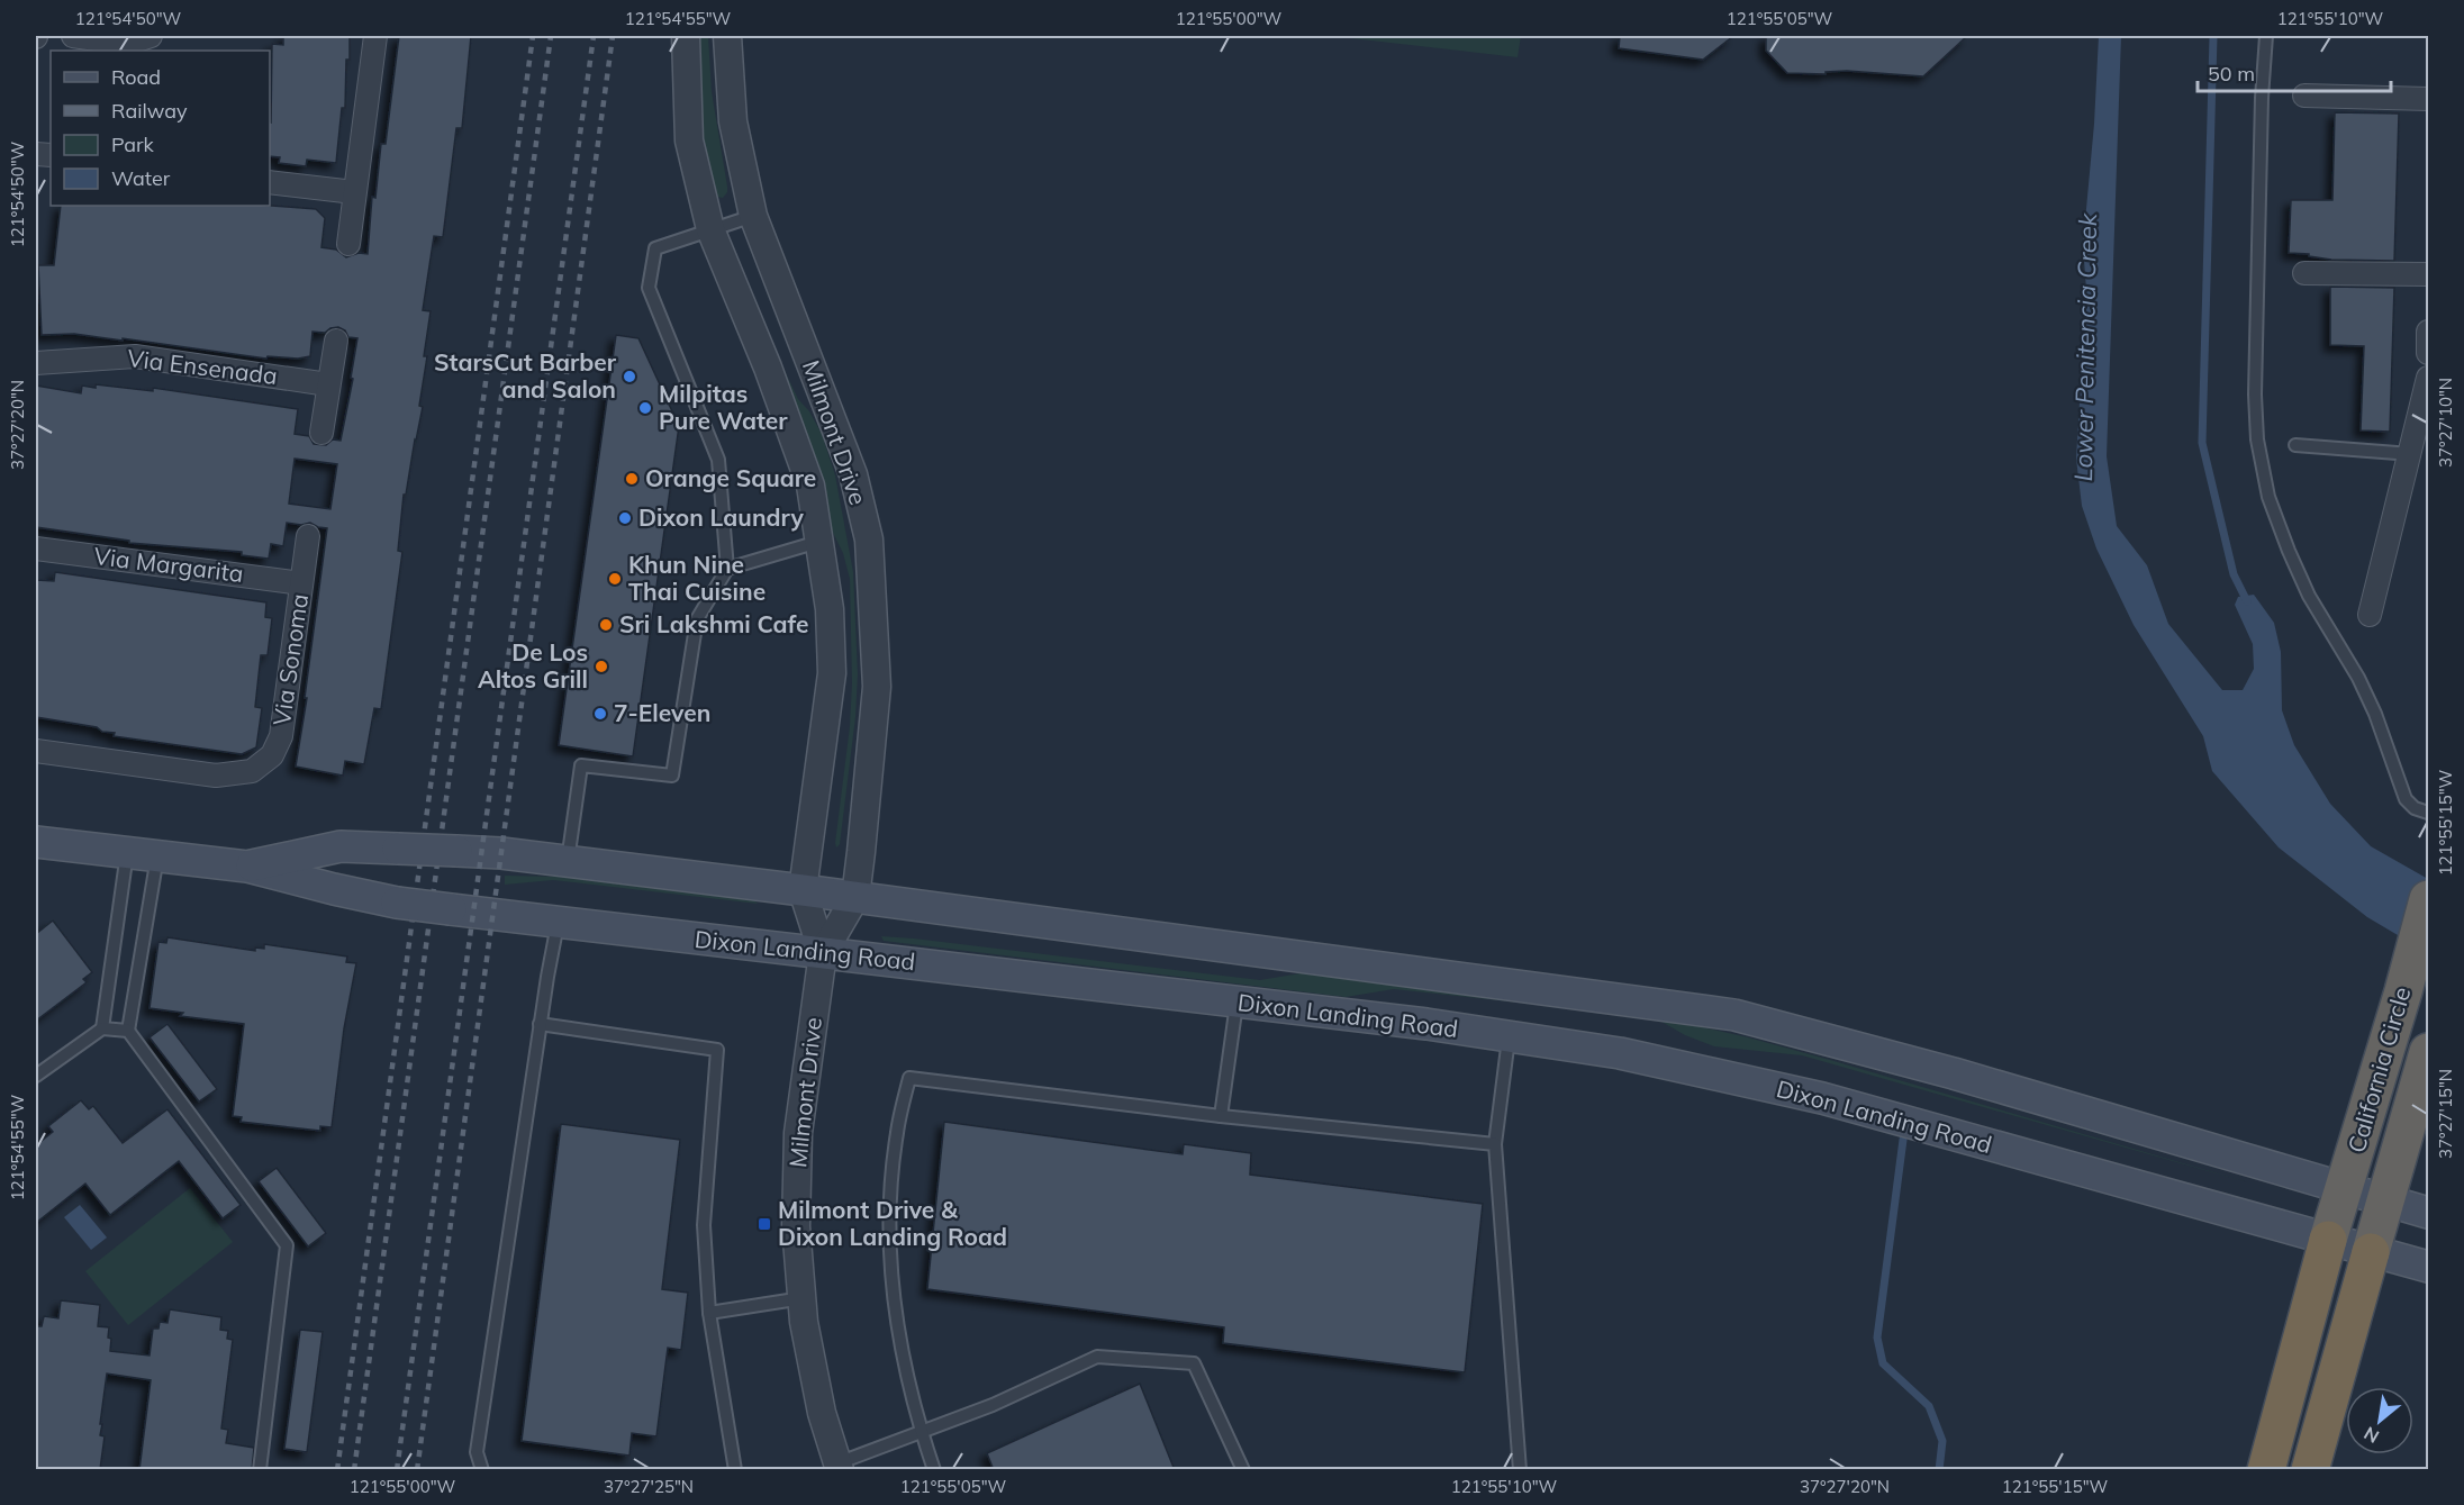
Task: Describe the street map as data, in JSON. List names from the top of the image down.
{
  "streets": {
    "highway": ["California Circle"],
    "main road": ["Dixon Landing Road"],
    "street": [
      "Via Ensenada",
      "Milmont Drive",
      "Via Margarita",
      "Via Sonoma"
    ]
  },
  "crossings": [
    ["Milmont Drive", "Dixon Landing Road"],
    ["Via Margarita", "Via Sonoma"],
    ["Dixon Landing Road", "California Circle"]
  ],
  "water": ["Lower Penitencia Creek"],
  "places": {
    "other": [
      "StarsCut Barber and Salon",
      "Milpitas Pure Water",
      "Orange Square",
      "Dixon Laundry",
      "Khun Nine Thai Cuisine",
      "Sri Lakshmi Cafe",
      "De Los Altos Grill",
      "7-Eleven"
    ],
    "transit": ["Milmont Drive & Dixon Landing Road"]
  },
  "legend": [
    "Road",
    "Railway",
    "Park",
    "Water"
  ],
  "scale_bar": "50 m",
  "north": "bottom left",
  "coordinates": [
    "121°54'50\"W",
    "121°54'55\"W",
    "121°55'00\"W",
    "121°55'05\"W",
    "121°55'10\"W",
    "37°27'10\"N",
    "37°27'20\"N",
    "121°55'15\"W",
    "37°27'15\"N",
    "37°27'25\"N"
  ]
}
